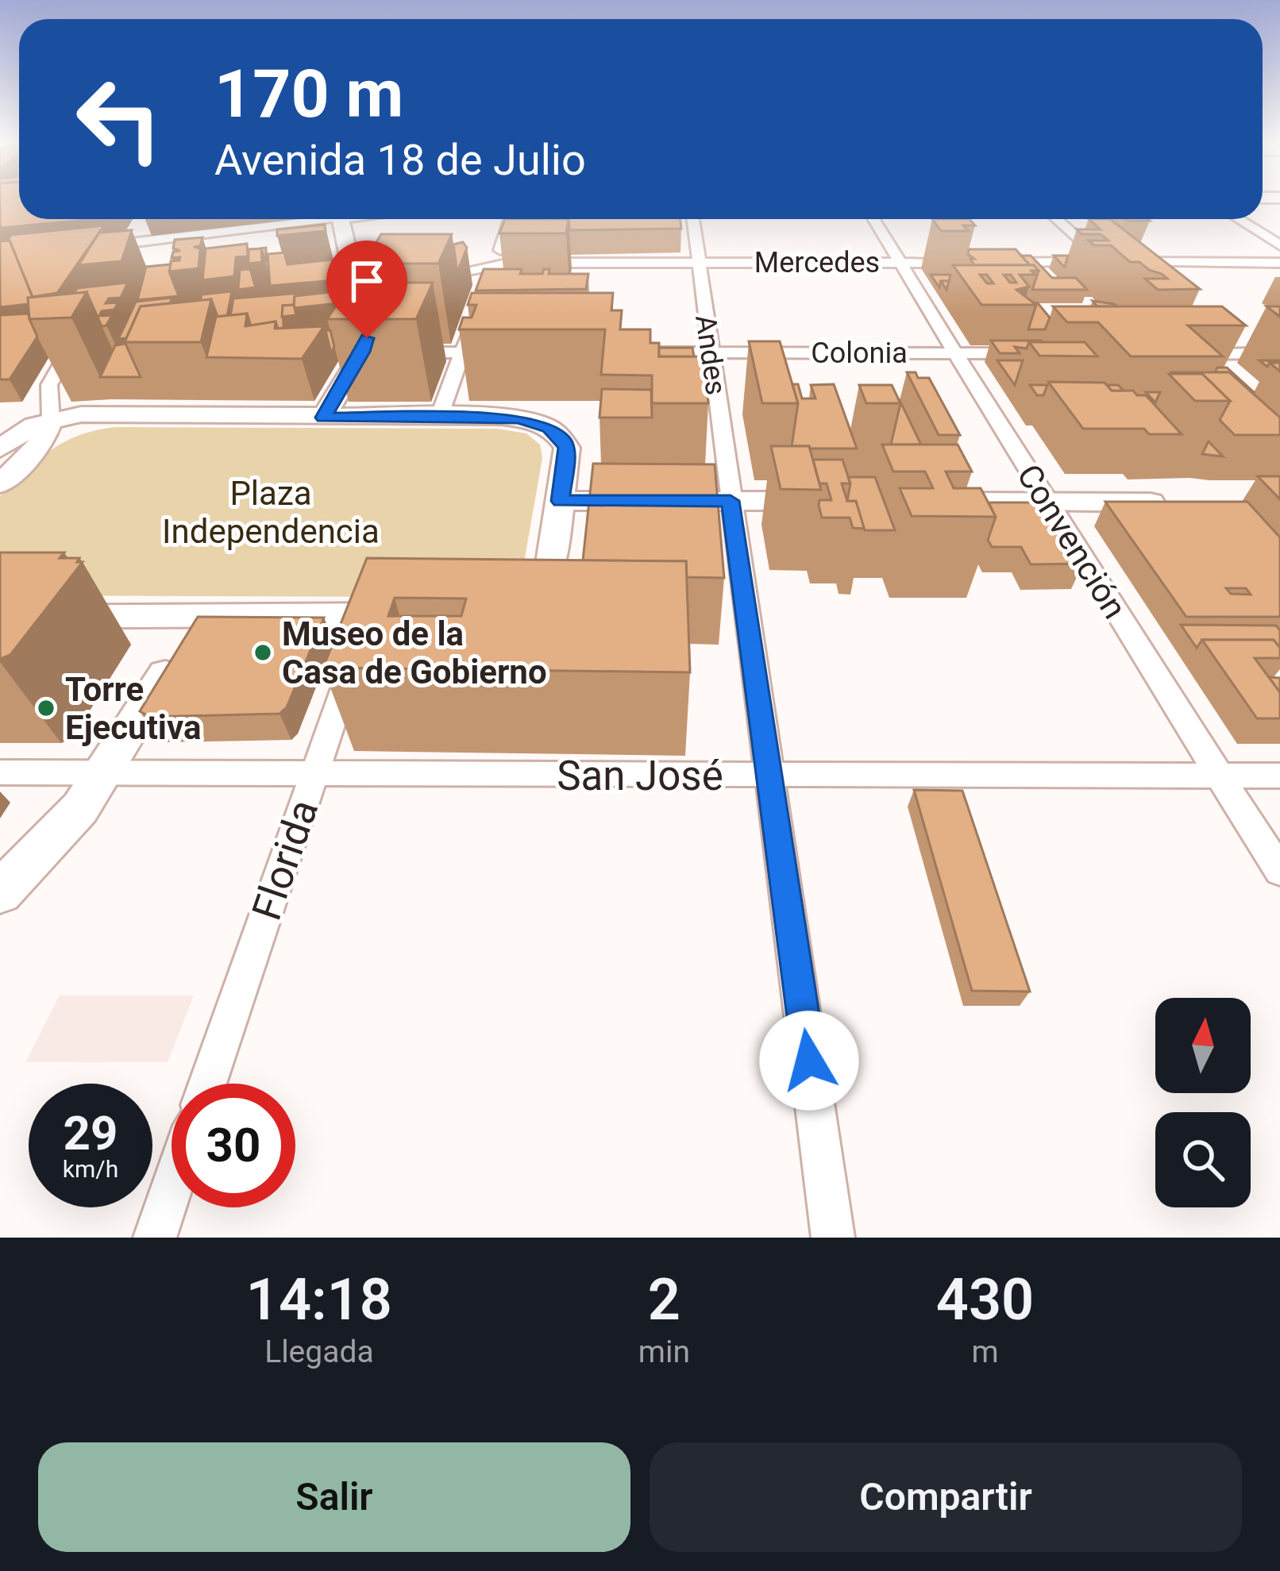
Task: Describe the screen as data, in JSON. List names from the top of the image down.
{
  "streets": {
    "street": [
      "Mercedes",
      "Colonia",
      "Andes",
      "Convención",
      "San José",
      "Florida"
    ]
  },
  "crossings": [
    ["Mercedes", "Andes"],
    ["Mercedes", "Convención"],
    ["Colonia", "Andes"],
    ["Colonia", "Convención"],
    ["Andes", "San José"],
    ["Convención", "San José"],
    ["San José", "Florida"]
  ],
  "parks": ["Plaza Independencia"],
  "places": ["Museo de la Casa de Gobierno", "Torre Ejecutiva"],
  "north": "top",
  "page": {
    "turn": ["170 m", "Avenida 18 de Julio"],
    "speed": "29 km/h",
    "limit": "30",
    "eta": [
      "14:18",
      "Llegada",
      "2",
      "min",
      "430",
      "m"
    ],
    "buttons": ["Salir", "Compartir"]
  }
}
